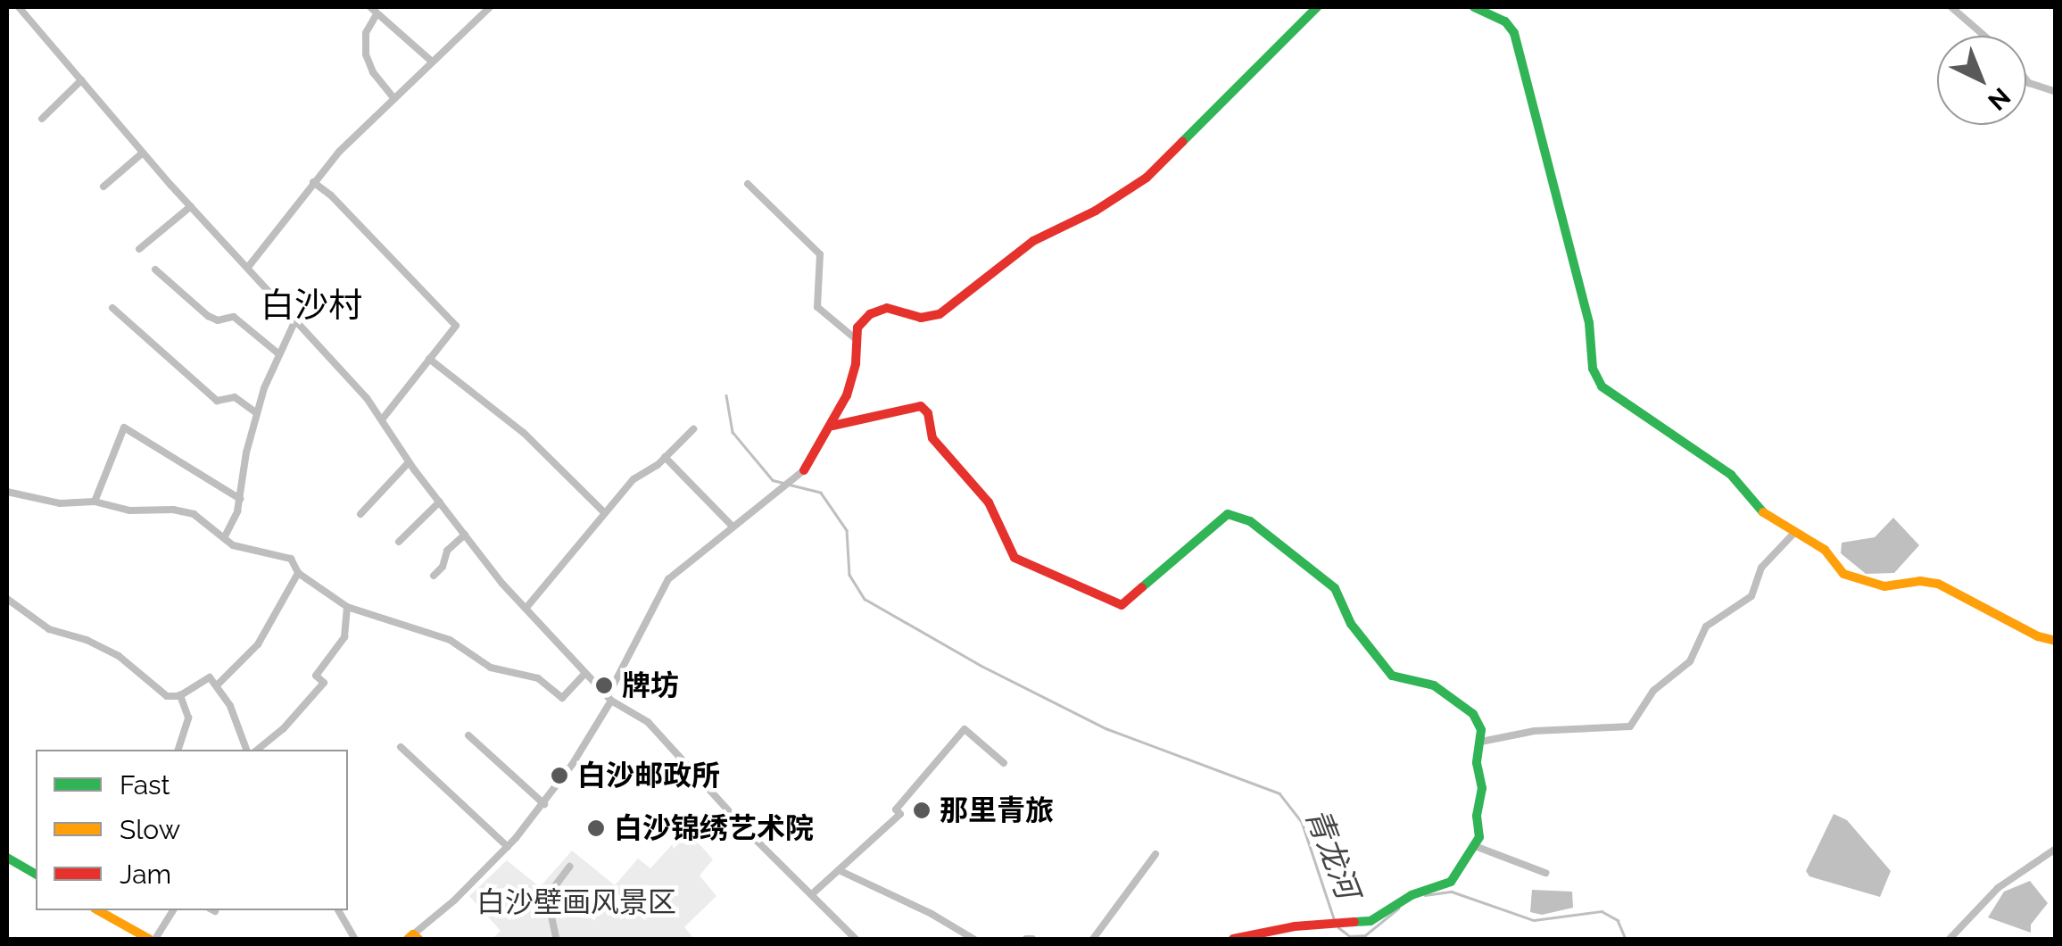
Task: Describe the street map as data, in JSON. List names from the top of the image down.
{
  "districts": ["白沙村"],
  "water": ["青龙河"],
  "parks": ["白沙壁画风景区"],
  "places": [
    "牌坊",
    "白沙邮政所",
    "那里青旅",
    "白沙锦绣艺术院"
  ],
  "legend": ["Fast", "Slow", "Jam"],
  "north": "bottom right"
}
